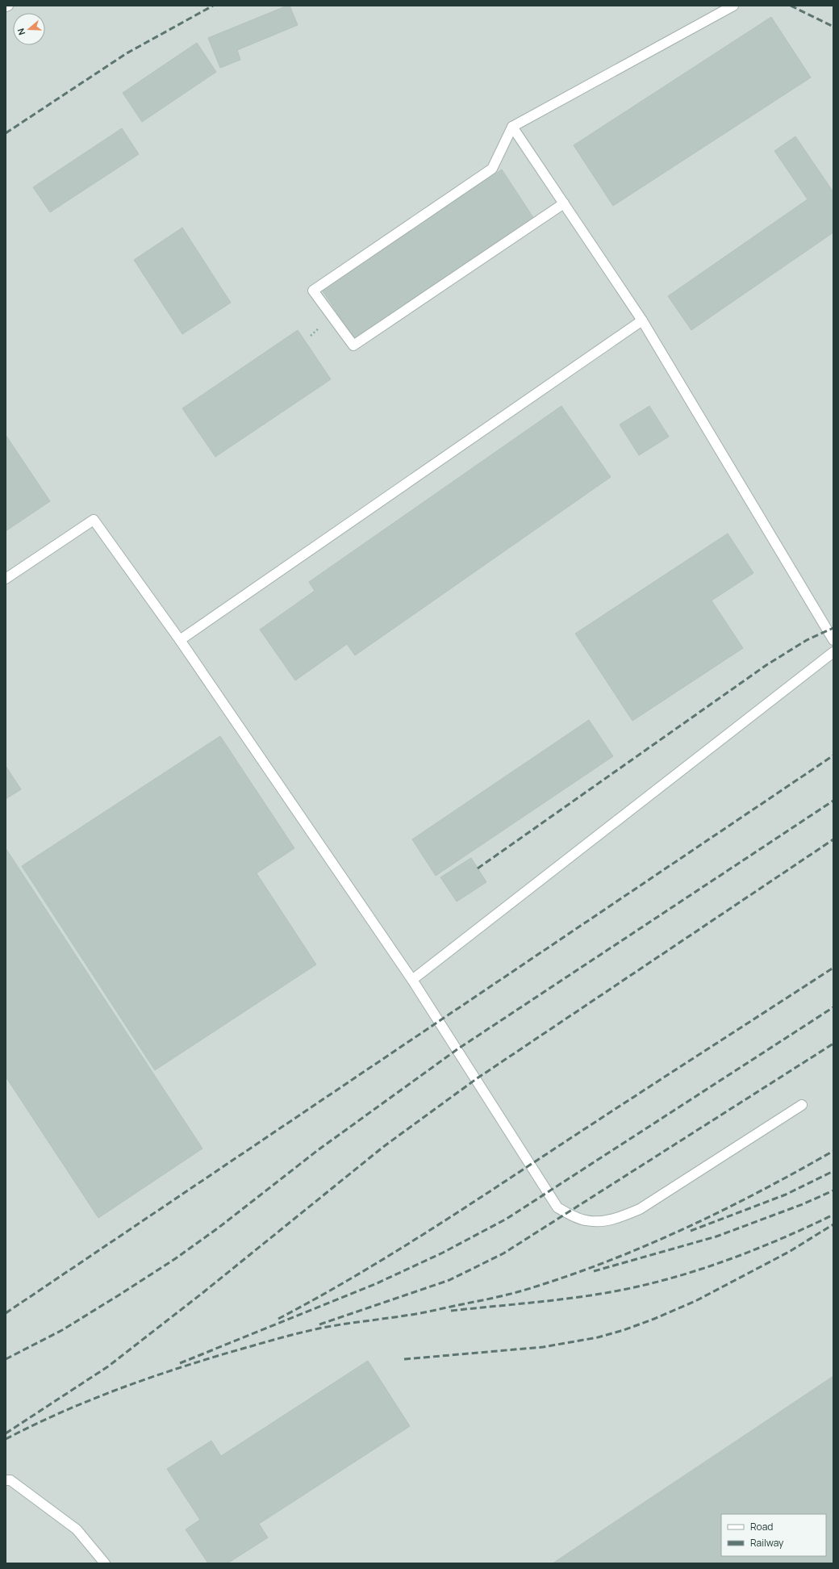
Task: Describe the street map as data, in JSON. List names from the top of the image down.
{
  "legend": ["Road", "Railway"],
  "north": "left"
}
